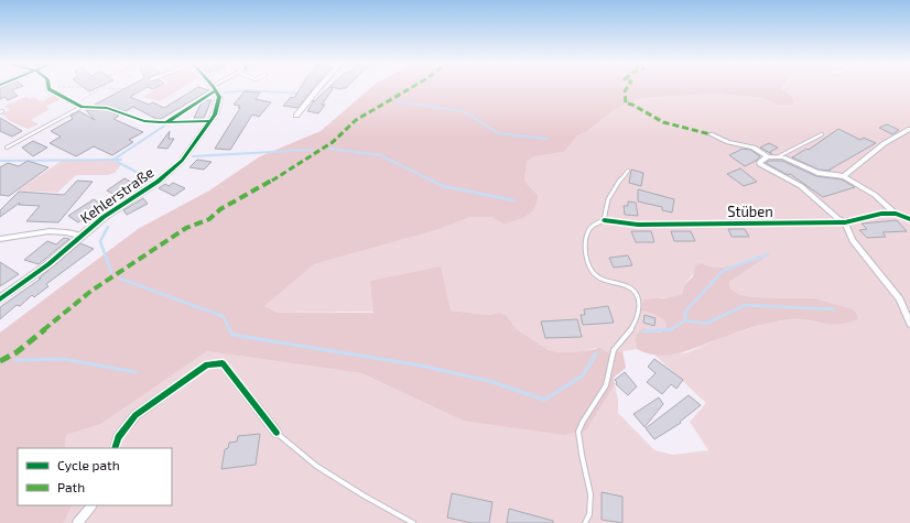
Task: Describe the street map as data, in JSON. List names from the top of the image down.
{
  "streets": {
    "street": ["Kehlerstraße", "Stüben"]
  },
  "legend": ["Cycle path", "Path"]
}
